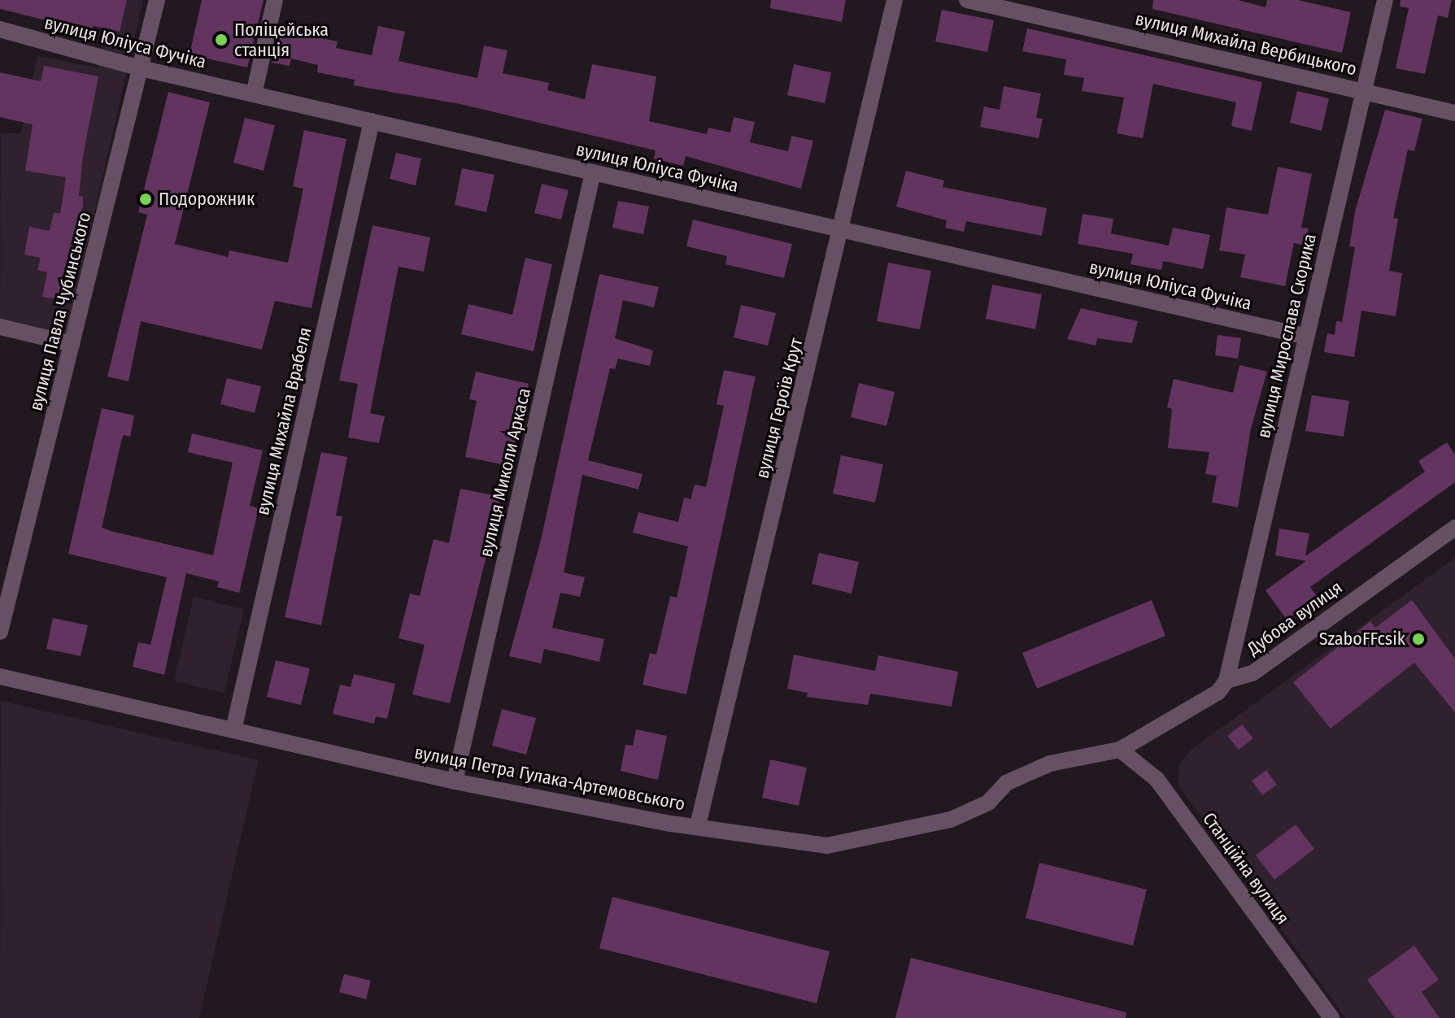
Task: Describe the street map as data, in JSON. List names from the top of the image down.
{
  "streets": {
    "street": [
      "вулиця Юліуса Фучіка",
      "вулиця Михайла Вербицького",
      "вулиця Павла Чубинського",
      "вулиця Мирослава Скорика",
      "вулиця Героїв Крут",
      "вулиця Михайла Врабеля",
      "вулиця Миколи Аркаса",
      "Дубова вулиця",
      "вулиця Петра Гулака-Артемовського",
      "Станційна вулиця"
    ]
  },
  "crossings": [
    ["вулиця Юліуса Фучіка", "вулиця Павла Чубинського"],
    ["вулиця Юліуса Фучіка", "вулиця Мирослава Скорика"],
    ["вулиця Юліуса Фучіка", "вулиця Героїв Крут"],
    ["вулиця Юліуса Фучіка", "вулиця Михайла Врабеля"],
    ["вулиця Юліуса Фучіка", "вулиця Миколи Аркаса"],
    ["вулиця Михайла Вербицького", "вулиця Мирослава Скорика"],
    ["вулиця Мирослава Скорика", "Дубова вулиця"],
    ["вулиця Героїв Крут", "вулиця Петра Гулака-Артемовського"],
    ["вулиця Михайла Врабеля", "вулиця Петра Гулака-Артемовського"],
    ["вулиця Миколи Аркаса", "вулиця Петра Гулака-Артемовського"],
    ["Дубова вулиця", "вулиця Петра Гулака-Артемовського"],
    ["Дубова вулиця", "Станційна вулиця"],
    ["вулиця Петра Гулака-Артемовського", "Станційна вулиця"]
  ],
  "places": ["Поліцейська станція", "Подорожник", "SzaboFFcsik"]
}
